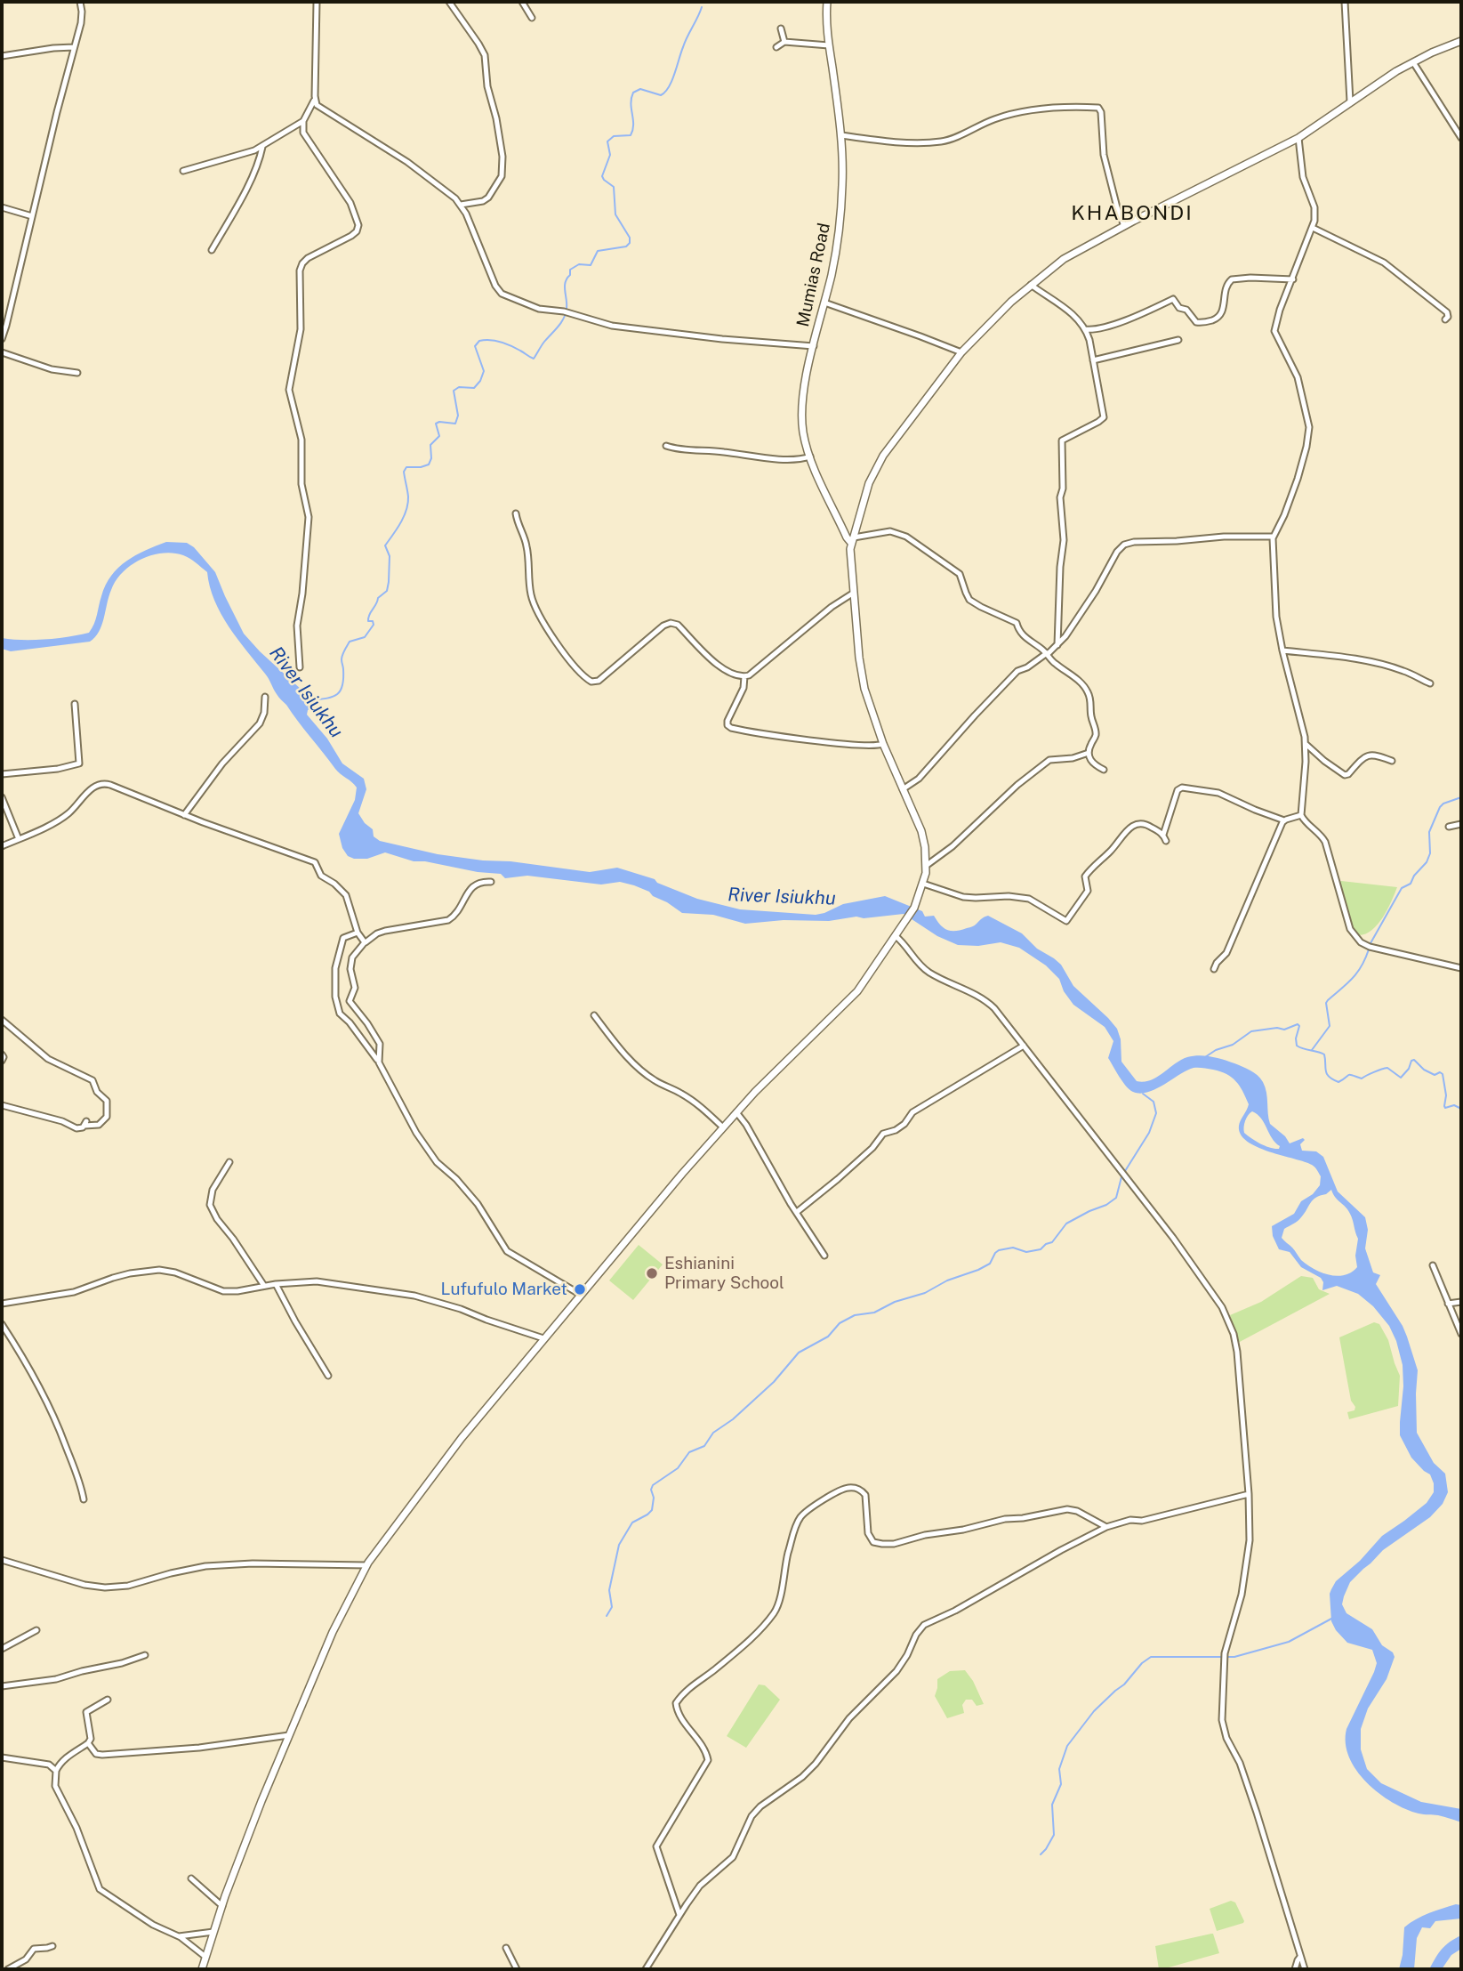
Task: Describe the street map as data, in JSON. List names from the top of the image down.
{
  "streets": {
    "street": ["Mumias Road"]
  },
  "districts": ["KHABONDI"],
  "water": ["River Isiukhu"],
  "places": ["Eshianini Primary School", "Lufufulo Market"]
}
